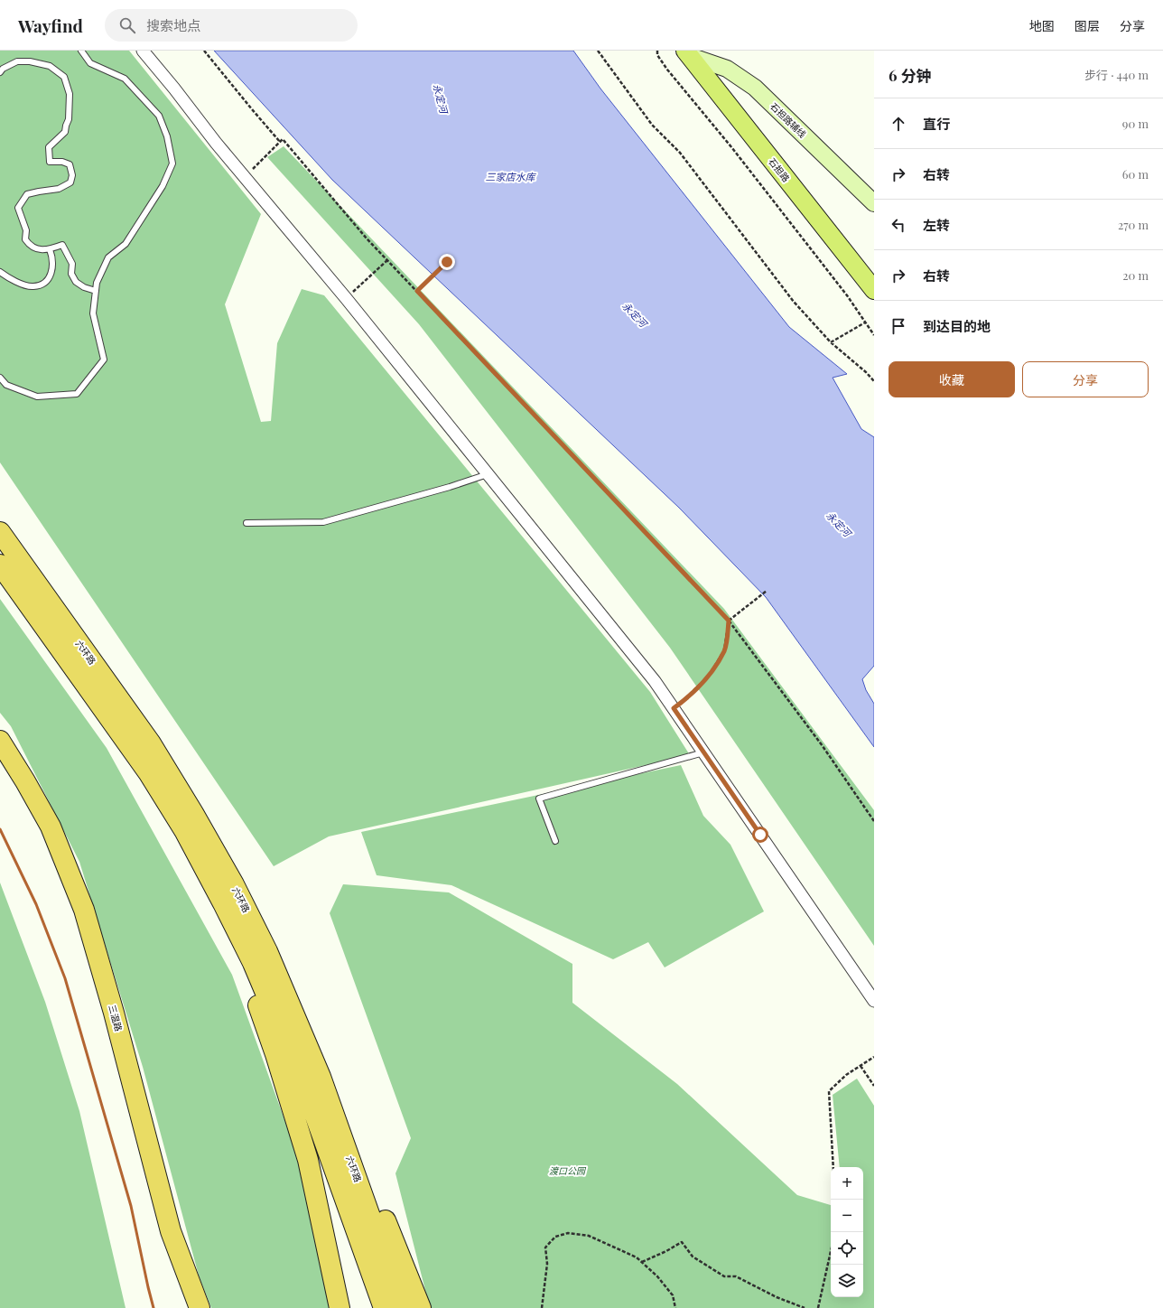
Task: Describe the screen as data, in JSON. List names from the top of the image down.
{
  "streets": {
    "highway": ["六环路", "三温路"],
    "main road": ["石担路辅线", "石担路"]
  },
  "crossings": [
    ["石担路辅线", "石担路"]
  ],
  "water": ["永定河", "三家店水库"],
  "parks": ["渡口公园"],
  "page": {
    "header": "Wayfind",
    "search": "搜索地点",
    "nav": ["地图", "图层", "分享"],
    "heading": ["6 分钟", "步行 · 440 m"],
    "list": [
      ["直行", "90 m"],
      ["右转", "60 m"],
      ["左转", "270 m"],
      ["右转", "20 m"],
      "到达目的地"
    ],
    "buttons": ["收藏", "分享"],
    "map_buttons": ["+", "−"]
  }
}
